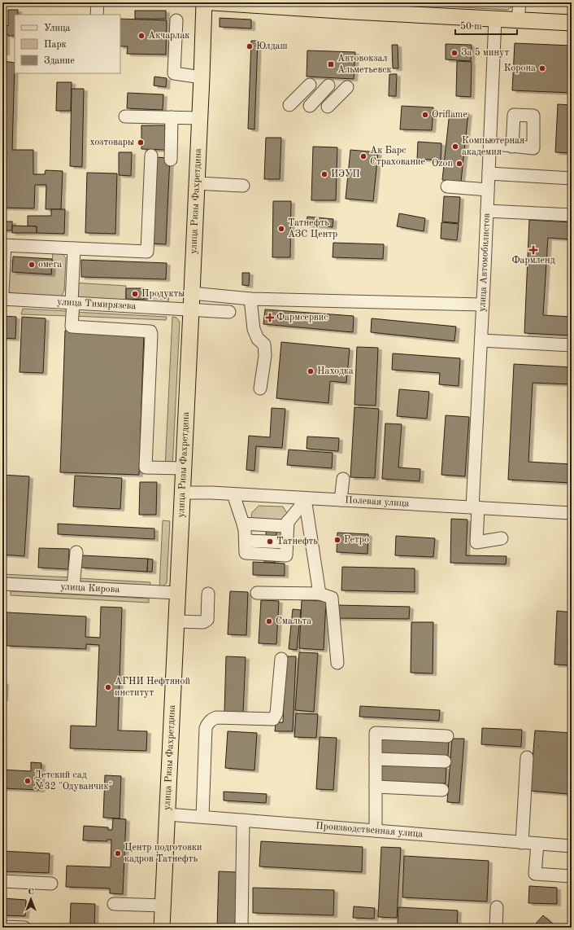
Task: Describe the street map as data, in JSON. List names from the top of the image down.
{
  "streets": {
    "main road": ["улица Ризы Фахретдина"],
    "street": [
      "улица Автомобилистов",
      "улица Тимирязева",
      "Полевая улица",
      "улица Кирова",
      "Производственная улица"
    ]
  },
  "crossings": [
    ["улица Ризы Фахретдина", "улица Тимирязева"],
    ["улица Ризы Фахретдина", "Полевая улица"],
    ["улица Ризы Фахретдина", "улица Кирова"],
    ["улица Ризы Фахретдина", "Производственная улица"],
    ["улица Автомобилистов", "Полевая улица"]
  ],
  "places": {
    "other": [
      "Акчарлак",
      "Юлдаш",
      "За 5 минут",
      "Корона",
      "Oriflame",
      "хозтовары",
      "Компьютерная академия",
      "Ак Барс Страхование",
      "Ozon",
      "ИЭУП",
      "Татнефть АЗС Центр",
      "омега",
      "Продукты",
      "Находка",
      "Ретро",
      "Татнефть",
      "Смальта",
      "АГНИ Нефтяной институт",
      "Детский сад №32 \"Одуванчик\"",
      "Центр подготовки кадров Татнефть"
    ],
    "transit": ["Автовокзал Альметьевск"],
    "health": ["Фармленд", "Фармсервис"]
  },
  "legend": ["Улица", "Парк", "Здание"],
  "scale_bar": "50 m",
  "north": "top"
}
